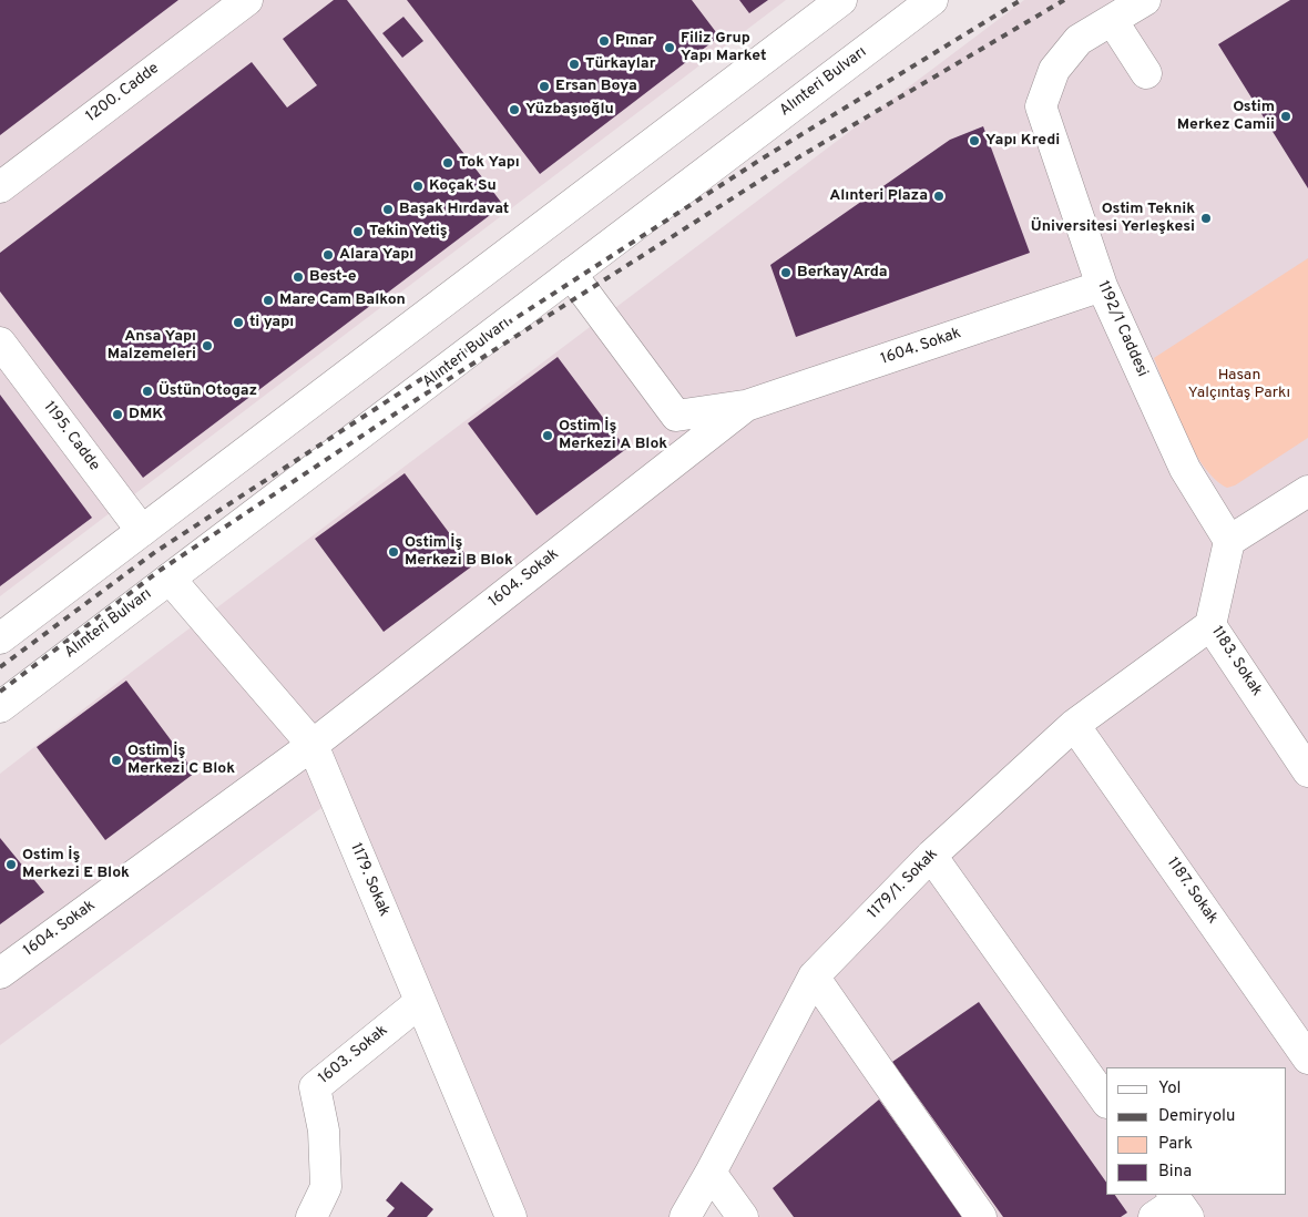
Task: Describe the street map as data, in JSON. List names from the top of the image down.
{
  "streets": {
    "street": [
      "Alınteri Bulvarı",
      "1200. Cadde",
      "1192/1 Caddesi",
      "1604. Sokak",
      "1195. Cadde",
      "1183. Sokak",
      "1179. Sokak",
      "1179/1. Sokak",
      "1187. Sokak",
      "1603. Sokak"
    ]
  },
  "crossings": [
    ["Alınteri Bulvarı", "1179. Sokak"],
    ["1192/1 Caddesi", "1604. Sokak"],
    ["1192/1 Caddesi", "1183. Sokak"],
    ["1604. Sokak", "1179. Sokak"],
    ["1183. Sokak", "1179/1. Sokak"],
    ["1179. Sokak", "1603. Sokak"],
    ["1179/1. Sokak", "1187. Sokak"]
  ],
  "parks": ["Hasan Yalçıntaş Parkı"],
  "places": [
    "Pınar",
    "Filiz Grup Yapı Market",
    "Türkaylar",
    "Ersan Boya",
    "Yüzbaşıoğlu",
    "Ostim Merkez Camii",
    "Yapı Kredi",
    "Tok Yapı",
    "Koçak Su",
    "Alınteri Plaza",
    "Başak Hırdavat",
    "Ostim Teknik Üniversitesi Yerleşkesi",
    "Tekin Yetiş",
    "Alara Yapı",
    "Berkay Arda",
    "Best-e",
    "Mare Cam Balkon",
    "ti yapı",
    "Ansa Yapı Malzemeleri",
    "Üstün Otogaz",
    "DMK",
    "Ostim İş Merkezi A Blok",
    "Ostim İş Merkezi B Blok",
    "Ostim İş Merkezi C Blok",
    "Ostim İş Merkezi E Blok"
  ],
  "legend": [
    "Yol",
    "Demiryolu",
    "Park",
    "Bina"
  ]
}
